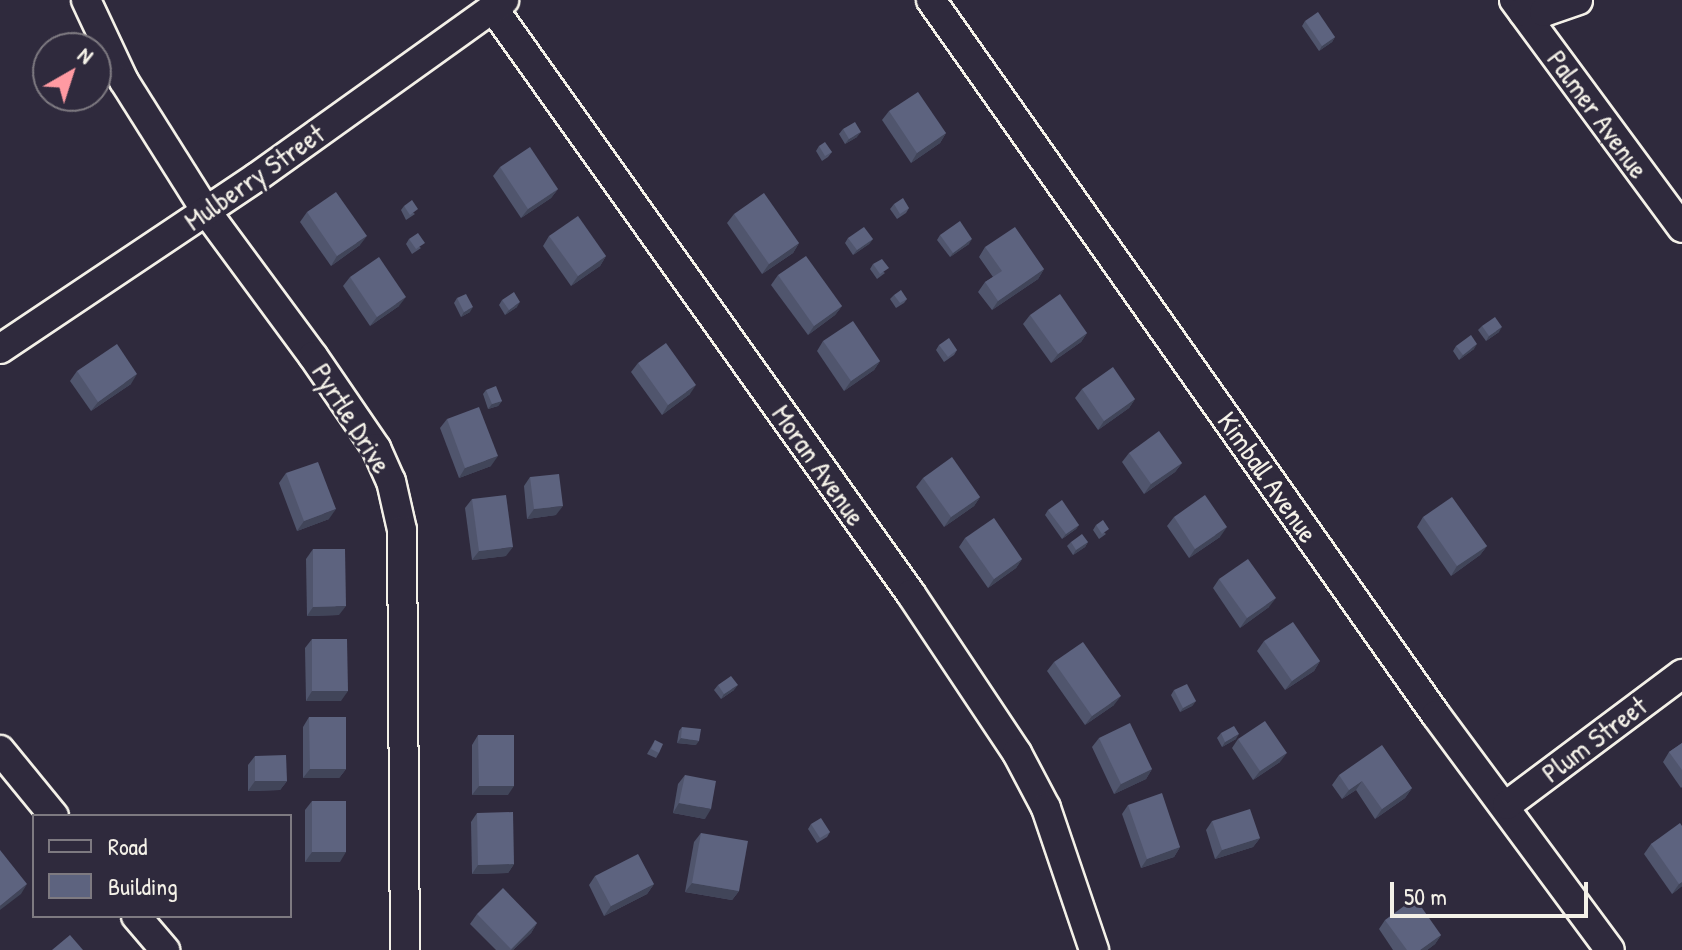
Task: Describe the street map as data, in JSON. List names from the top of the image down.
{
  "streets": {
    "street": [
      "Palmer Avenue",
      "Mulberry Street",
      "Pyrtle Drive",
      "Moran Avenue",
      "Kimball Avenue",
      "Plum Street"
    ]
  },
  "crossings": [
    ["Mulberry Street", "Pyrtle Drive"],
    ["Mulberry Street", "Moran Avenue"],
    ["Kimball Avenue", "Plum Street"]
  ],
  "legend": ["Road", "Building"],
  "scale_bar": "50 m",
  "north": "top right"
}
